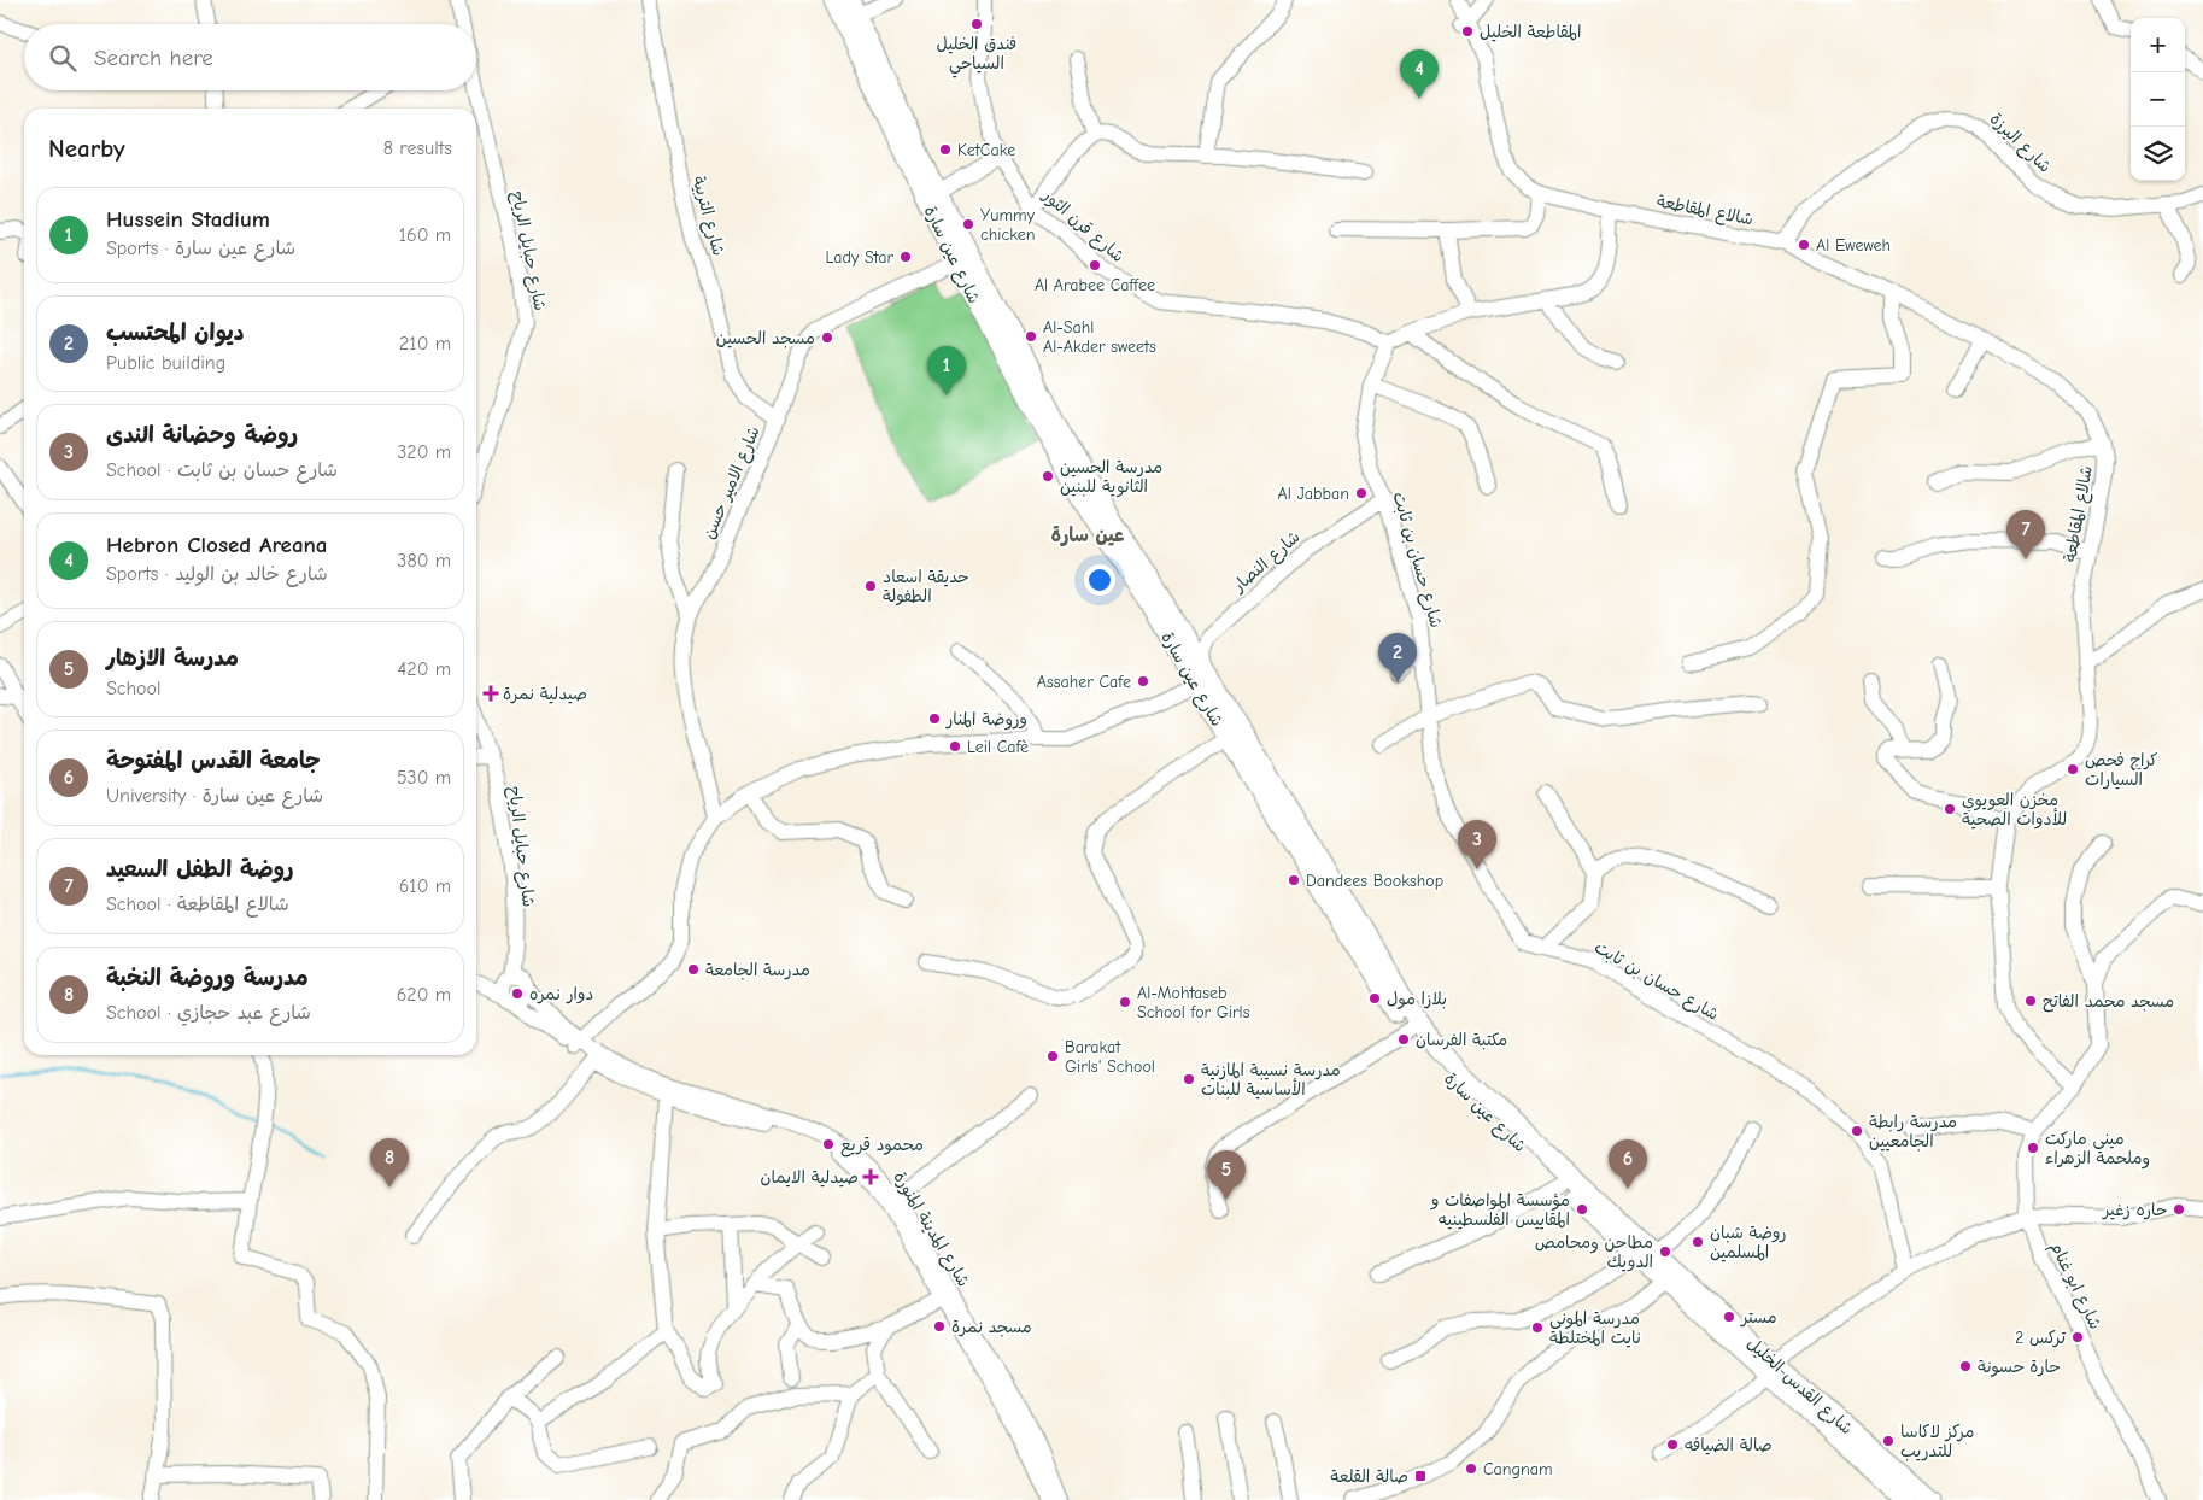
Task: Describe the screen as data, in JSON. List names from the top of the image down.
{
  "streets": {
    "main road": ["شارع عين سارة", "شارع القدس-الخليل"],
    "street": [
      "شارع اليرزة",
      "شالاع المقاطعة",
      "شارع التربية",
      "شارع قرن الثور",
      "شارع حبايل الرياح",
      "شارع الامير حسن",
      "شارع حسان بن ثابت",
      "شارع النصار",
      "شارع المدينة المنورة",
      "شارع ابو غنام"
    ]
  },
  "crossings": [
    ["شارع اليرزة", "شالاع المقاطعة"],
    ["شارع التربية", "شارع الامير حسن"],
    ["شارع قرن الثور", "شارع حسان بن ثابت"],
    ["شارع عين سارة", "شارع الامير حسن"],
    ["شارع عين سارة", "شارع النصار"],
    ["شارع عين سارة", "شارع القدس-الخليل"],
    ["شارع حسان بن ثابت", "شارع النصار"]
  ],
  "districts": ["عين سارة"],
  "places": {
    "other": [
      "فندق الخليل السياحي",
      "المقاطعة الخليل",
      "KetCake",
      "Yummy chicken",
      "Al Eweweh",
      "Lady Star",
      "Al Arabee Caffee",
      "Al-Sahl Al-Akder sweets",
      "مسجد الحسين",
      "مدرسة الحسين الثانوية للبنين",
      "Al Jabban",
      "حديقة اسعاد الطفولة",
      "Assaher Cafe",
      "وروضة المنار",
      "Leil Cafè",
      "كراج فحص السيارات",
      "مخزن العويوي للأدوات الصحية",
      "Dandees Bookshop",
      "مدرسة الجامعة",
      "دوار نمره",
      "بلازا مول",
      "مسجد محمد الفاتح",
      "Al-Mohtaseb School for Girls",
      "مكتبة الفرسان",
      "Barakat Girls' School",
      "مدرسة نسيبة المازنية الأساسية للبنات",
      "مدرسة رابطة الجامعيين",
      "محمود قريع",
      "ميني ماركت وملحمة الزهراء",
      "مؤسسة المواصفات و المقاييس الفلسطينيه",
      "حاره زغير",
      "روضة شبان المسلمين",
      "مطاحن ومحامص الدويك",
      "مستر",
      "مسجد نمرة",
      "مدرسة الموني نايت المختلطة",
      "تركس 2",
      "حارة حسونة",
      "مركز لاكاسا للتدريب",
      "صالة الضيافه",
      "Cangnam"
    ],
    "health": ["صيدلية نمرة", "صيدلية الايمان"],
    "transit": ["صالة القلعة"]
  },
  "page": {
    "map_buttons": ["+", "−"],
    "search": "Search here",
    "pins": [
      "4",
      "1",
      "7",
      "2",
      "3",
      "8",
      "6",
      "5"
    ],
    "heading": ["Nearby", "8 results"],
    "list": [
      {
        "mark": "1",
        "name": "Hussein Stadium",
        "note": "Sports · شارع عين سارة",
        "value": "160 m"
      },
      {
        "mark": "2",
        "name": "ديوان المحتسب",
        "note": "Public building",
        "value": "210 m"
      },
      {
        "mark": "3",
        "name": "روضة وحضانة الندى",
        "note": "School · شارع حسان بن ثابت",
        "value": "320 m"
      },
      {
        "mark": "4",
        "name": "Hebron Closed Areana",
        "note": "Sports · شارع خالد بن الوليد",
        "value": "380 m"
      },
      {
        "mark": "5",
        "name": "مدرسة الازهار",
        "note": "School",
        "value": "420 m"
      },
      {
        "mark": "6",
        "name": "جامعة القدس المفتوحة",
        "note": "University · شارع عين سارة",
        "value": "530 m"
      },
      {
        "mark": "7",
        "name": "روضة الطفل السعيد",
        "note": "School · شالاع المقاطعة",
        "value": "610 m"
      },
      {
        "mark": "8",
        "name": "مدرسة وروضة النخبة",
        "note": "School · شارع عبد حجازي",
        "value": "620 m"
      }
    ]
  }
}
